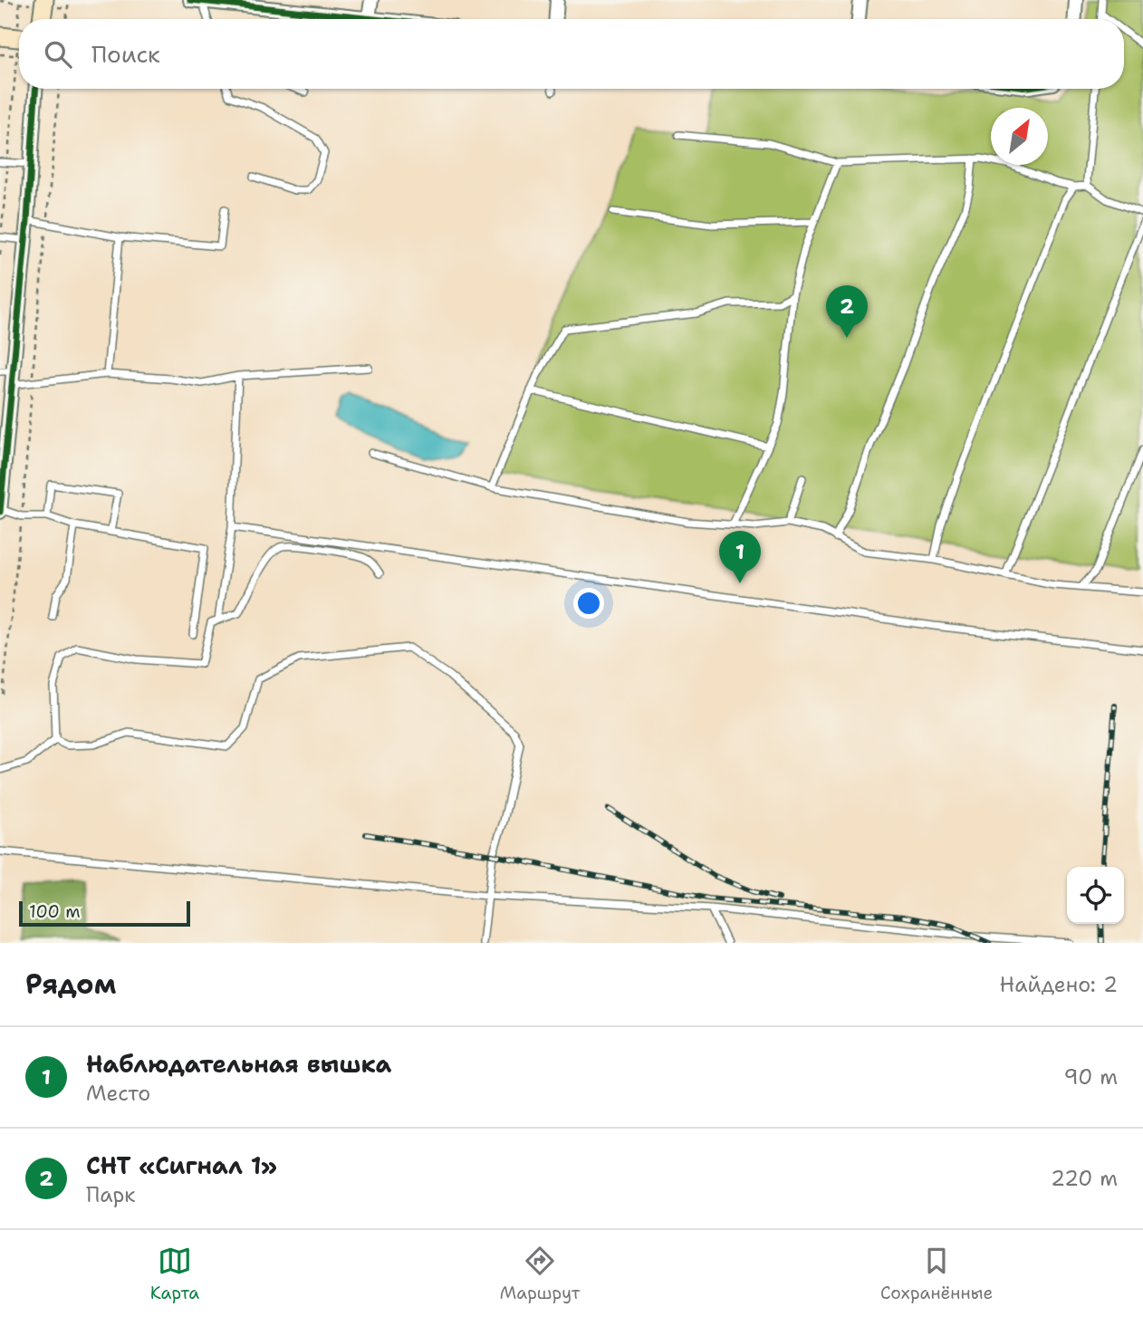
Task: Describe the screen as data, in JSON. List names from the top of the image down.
{
  "scale_bar": "100 m",
  "north": "top right",
  "page": {
    "search": "Поиск",
    "pins": ["2", "1"],
    "scale": "100 m",
    "heading": ["Рядом", "Найдено: 2"],
    "list": [
      {
        "mark": "1",
        "name": "Наблюдательная вышка",
        "note": "Место",
        "value": "90 m"
      },
      {
        "mark": "2",
        "name": "СНТ «Сигнал 1»",
        "note": "Парк",
        "value": "220 m"
      }
    ],
    "nav": ["Карта", "Маршрут", "Сохранённые"]
  }
}
